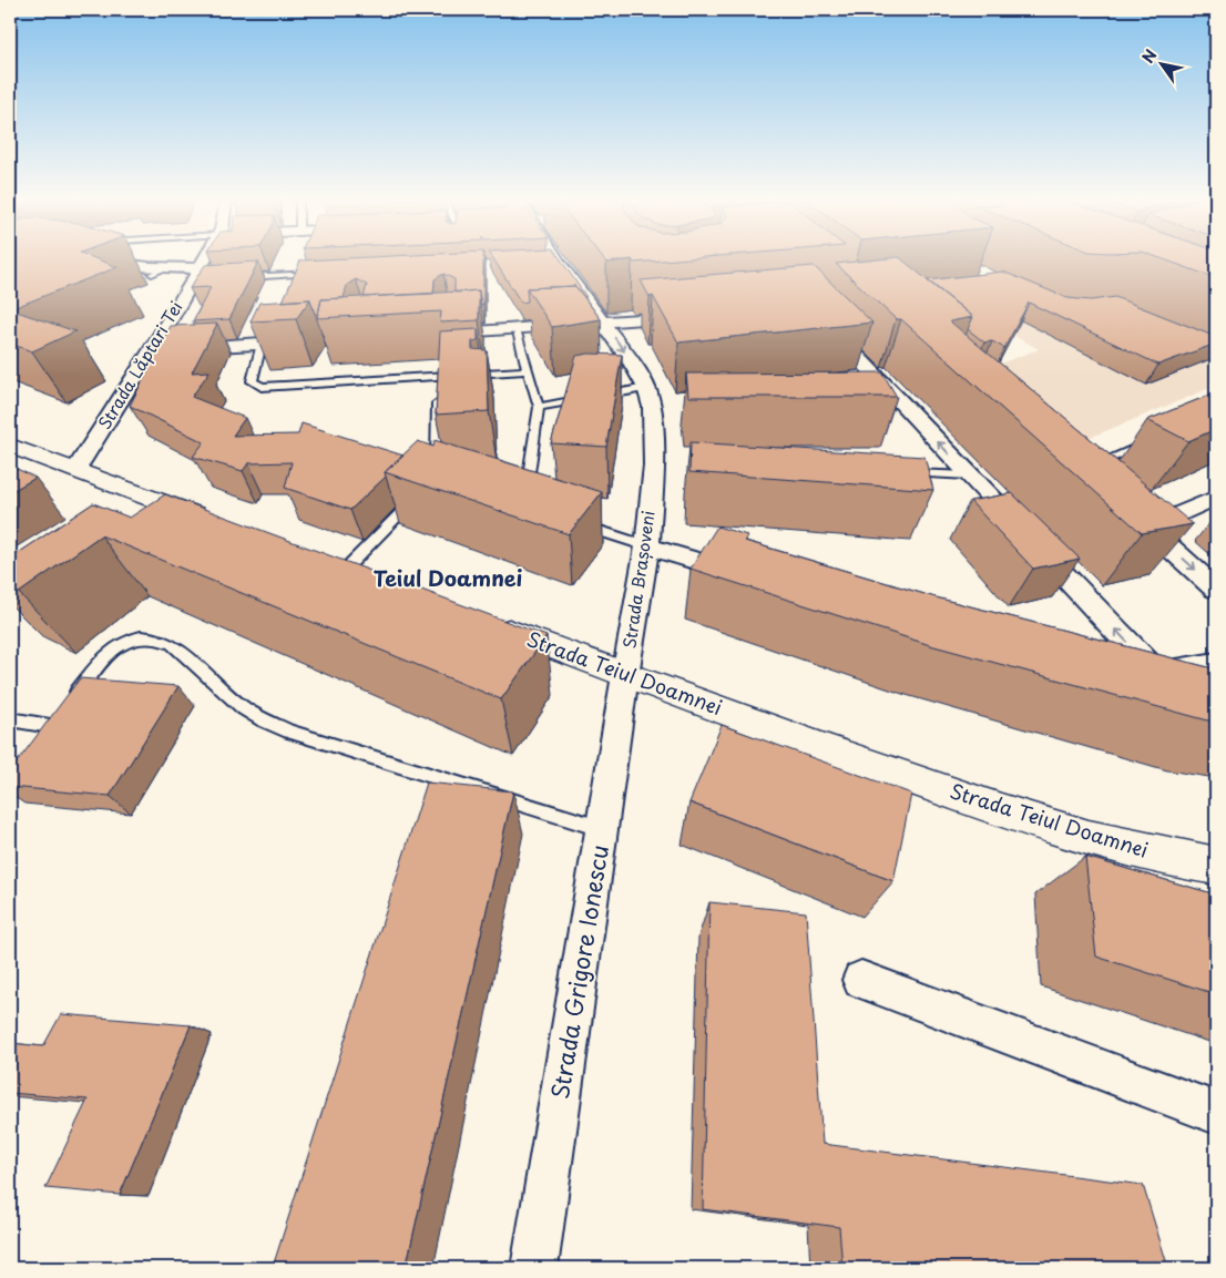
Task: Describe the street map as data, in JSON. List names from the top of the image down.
{
  "streets": {
    "street": [
      "Strada Lăptari Tei",
      "Strada Brașoveni",
      "Strada Teiul Doamnei",
      "Strada Grigore Ionescu"
    ]
  },
  "crossings": [
    ["Strada Brașoveni", "Strada Teiul Doamnei"],
    ["Strada Brașoveni", "Strada Grigore Ionescu"],
    ["Strada Teiul Doamnei", "Strada Grigore Ionescu"]
  ],
  "districts": ["Teiul Doamnei"],
  "north": "top left"
}
